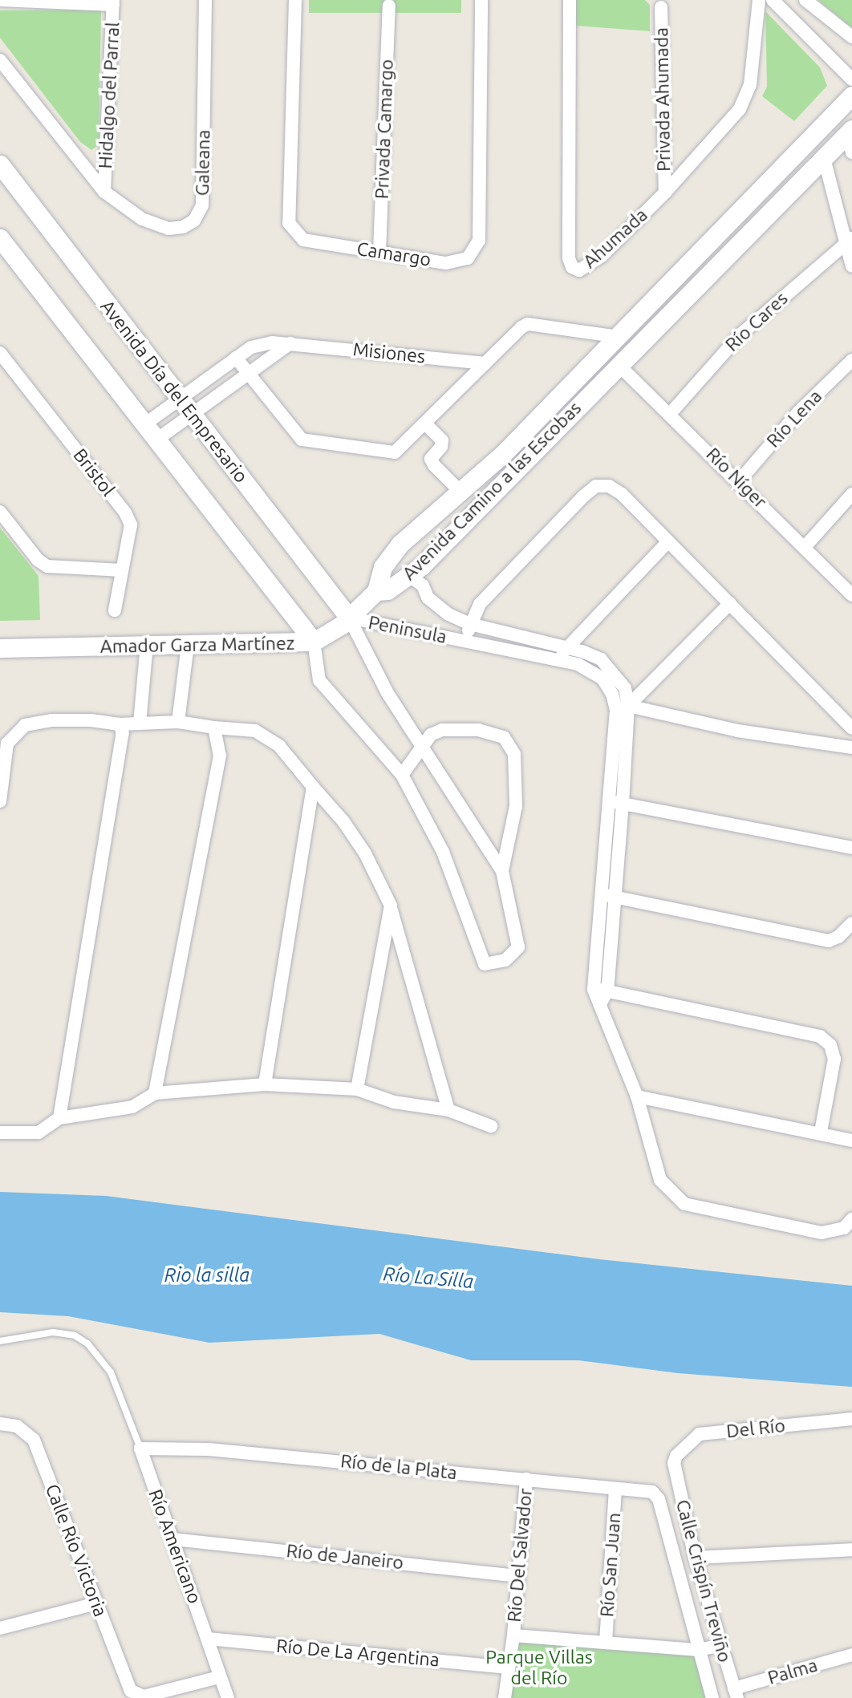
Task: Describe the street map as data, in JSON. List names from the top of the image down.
{
  "streets": {
    "street": [
      "Hidalgo del Parral",
      "Privada Ahumada",
      "Privada Camargo",
      "Galeana",
      "Ahumada",
      "Camargo",
      "Río Cares",
      "Misiones",
      "Avenida Día del Empresario",
      "Río Lena",
      "Bristol",
      "Río Níger",
      "Avenida Camino a las Escobas",
      "Peninsula",
      "Amador Garza Martínez",
      "Del Río",
      "Río de la Plata",
      "Río Americano",
      "Calle Río Victoria",
      "Río Del Salvador",
      "Río de Janeiro",
      "Río San Juan",
      "Calle Crispín Treviño",
      "Río De La Argentina",
      "Palma"
    ]
  },
  "crossings": [
    ["Hidalgo del Parral", "Galeana"],
    ["Privada Ahumada", "Ahumada"],
    ["Privada Camargo", "Camargo"],
    ["Río Cares", "Río Níger"],
    ["Misiones", "Avenida Día del Empresario"],
    ["Avenida Día del Empresario", "Peninsula"],
    ["Avenida Día del Empresario", "Amador Garza Martínez"],
    ["Río Lena", "Río Níger"],
    ["Río Níger", "Avenida Camino a las Escobas"],
    ["Avenida Camino a las Escobas", "Peninsula"],
    ["Avenida Camino a las Escobas", "Amador Garza Martínez"],
    ["Peninsula", "Amador Garza Martínez"],
    ["Del Río", "Calle Crispín Treviño"],
    ["Río de la Plata", "Río Americano"],
    ["Río de la Plata", "Río Del Salvador"],
    ["Río de la Plata", "Río San Juan"],
    ["Río de la Plata", "Calle Crispín Treviño"],
    ["Río Americano", "Calle Río Victoria"],
    ["Río Americano", "Río de Janeiro"],
    ["Río Americano", "Río De La Argentina"],
    ["Río Del Salvador", "Río de Janeiro"],
    ["Río Del Salvador", "Río De La Argentina"],
    ["Calle Crispín Treviño", "Palma"]
  ],
  "water": ["Rio la silla", "Río La Silla"],
  "parks": ["Parque Villas del Río"]
}
